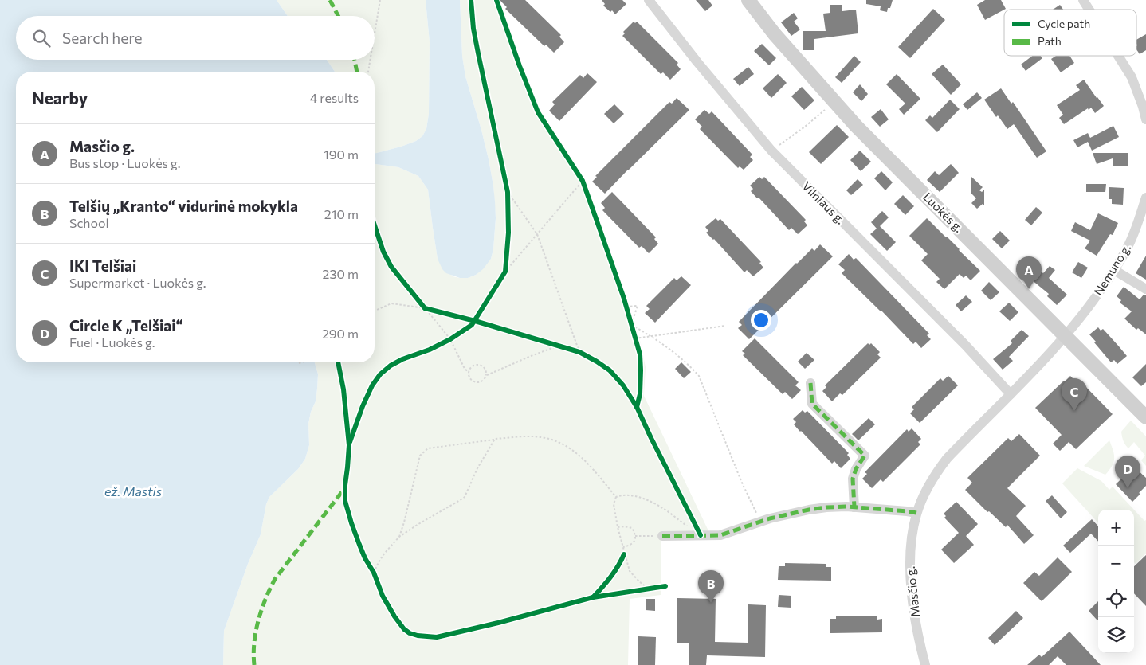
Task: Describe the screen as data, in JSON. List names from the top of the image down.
{
  "streets": {
    "main road": ["Luokės g."],
    "street": ["Vilniaus g.", "Nemuno g.", "Masčio g."]
  },
  "crossings": [
    ["Vilniaus g.", "Masčio g."],
    ["Luokės g.", "Nemuno g."],
    ["Luokės g.", "Masčio g."],
    ["Nemuno g.", "Masčio g."]
  ],
  "water": ["ež. Mastis"],
  "legend": ["Cycle path", "Path"],
  "page": {
    "search": "Search here",
    "heading": ["Nearby", "4 results"],
    "list": [
      {
        "mark": "A",
        "name": "Masčio g.",
        "note": "Bus stop · Luokės g.",
        "value": "190 m"
      },
      {
        "mark": "B",
        "name": "Telšių „Kranto“ vidurinė mokykla",
        "note": "School",
        "value": "210 m"
      },
      {
        "mark": "C",
        "name": "IKI Telšiai",
        "note": "Supermarket · Luokės g.",
        "value": "230 m"
      },
      {
        "mark": "D",
        "name": "Circle K „Telšiai“",
        "note": "Fuel · Luokės g.",
        "value": "290 m"
      }
    ],
    "pins": [
      "A",
      "C",
      "D",
      "B"
    ],
    "map_buttons": ["+", "−"]
  }
}
